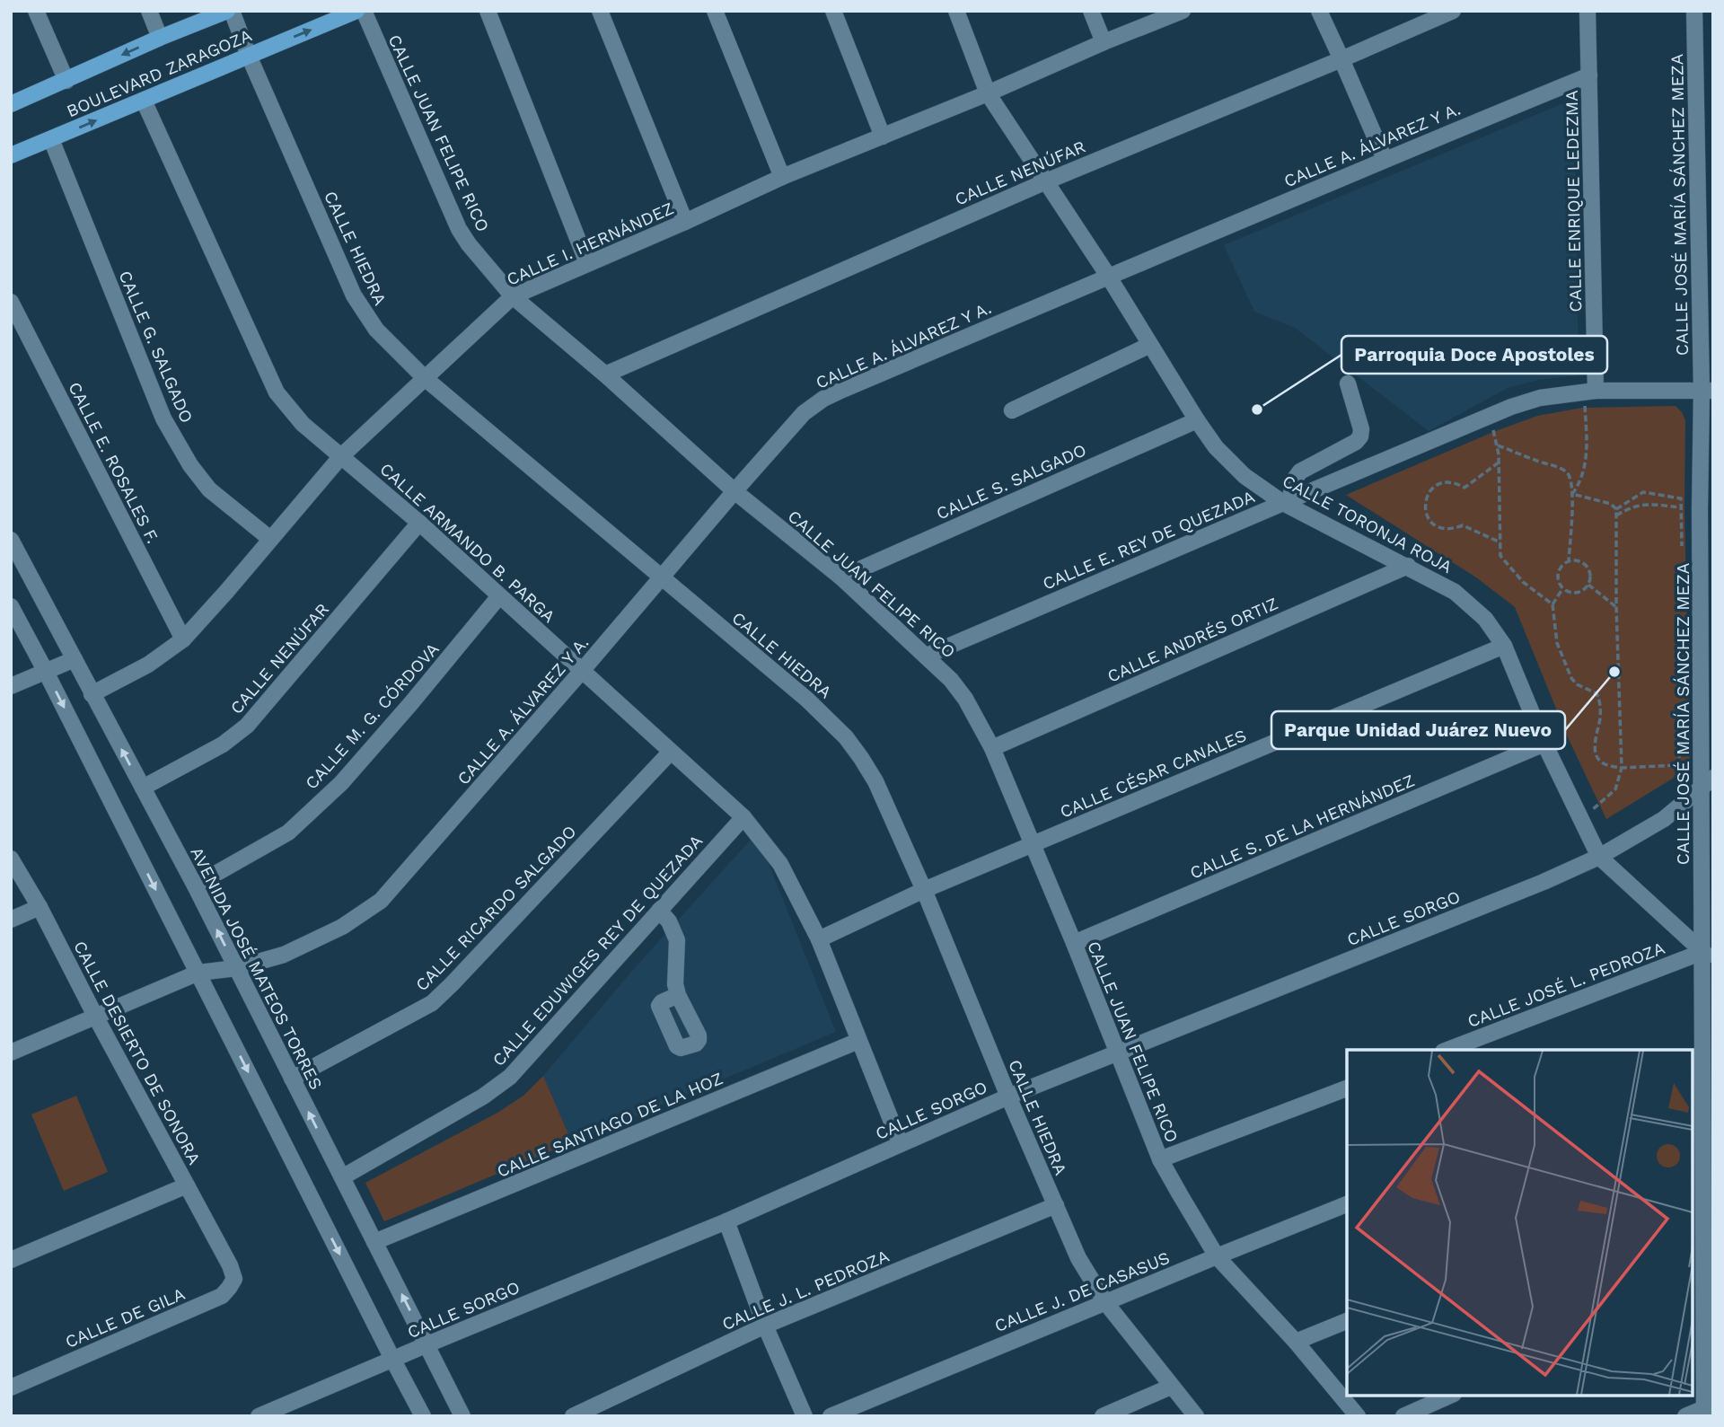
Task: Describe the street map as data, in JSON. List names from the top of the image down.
{
  "streets": {
    "main road": ["BOULEVARD ZARAGOZA"],
    "street": [
      "CALLE JUAN FELIPE RICO",
      "CALLE A. ÁLVAREZ Y A.",
      "CALLE NENÚFAR",
      "CALLE ENRIQUE LEDEZMA",
      "CALLE JOSÉ MARÍA SÁNCHEZ MEZA",
      "CALLE I. HERNÁNDEZ",
      "CALLE HIEDRA",
      "CALLE G. SALGADO",
      "CALLE E. ROSALES F.",
      "CALLE S. SALGADO",
      "CALLE TORONJA ROJA",
      "CALLE E. REY DE QUEZADA",
      "CALLE ARMANDO B. PARGA",
      "CALLE ANDRÉS ORTIZ",
      "CALLE M. G. CÓRDOVA",
      "CALLE CÉSAR CANALES",
      "CALLE S. DE LA HERNÁNDEZ",
      "CALLE RICARDO SALGADO",
      "CALLE SORGO",
      "CALLE EDUWIGES REY DE QUEZADA",
      "AVENIDA JOSÉ MATEOS TORRES",
      "CALLE JOSÉ L. PEDROZA",
      "CALLE DESIERTO DE SONORA",
      "CALLE SANTIAGO DE LA HOZ",
      "CALLE J. L. PEDROZA",
      "CALLE J. DE CASASUS",
      "CALLE DE GILA"
    ]
  },
  "crossings": [
    ["BOULEVARD ZARAGOZA", "CALLE HIEDRA"],
    ["BOULEVARD ZARAGOZA", "CALLE G. SALGADO"],
    ["BOULEVARD ZARAGOZA", "CALLE ARMANDO B. PARGA"],
    ["CALLE JUAN FELIPE RICO", "CALLE A. ÁLVAREZ Y A."],
    ["CALLE JUAN FELIPE RICO", "CALLE NENÚFAR"],
    ["CALLE JUAN FELIPE RICO", "CALLE I. HERNÁNDEZ"],
    ["CALLE JUAN FELIPE RICO", "CALLE S. SALGADO"],
    ["CALLE JUAN FELIPE RICO", "CALLE E. REY DE QUEZADA"],
    ["CALLE JUAN FELIPE RICO", "CALLE ANDRÉS ORTIZ"],
    ["CALLE JUAN FELIPE RICO", "CALLE CÉSAR CANALES"],
    ["CALLE JUAN FELIPE RICO", "CALLE S. DE LA HERNÁNDEZ"],
    ["CALLE JUAN FELIPE RICO", "CALLE SORGO"],
    ["CALLE JUAN FELIPE RICO", "CALLE J. DE CASASUS"],
    ["CALLE A. ÁLVAREZ Y A.", "CALLE ENRIQUE LEDEZMA"],
    ["CALLE A. ÁLVAREZ Y A.", "CALLE HIEDRA"],
    ["CALLE A. ÁLVAREZ Y A.", "CALLE TORONJA ROJA"],
    ["CALLE A. ÁLVAREZ Y A.", "CALLE ARMANDO B. PARGA"],
    ["CALLE A. ÁLVAREZ Y A.", "AVENIDA JOSÉ MATEOS TORRES"],
    ["CALLE A. ÁLVAREZ Y A.", "CALLE DESIERTO DE SONORA"],
    ["CALLE NENÚFAR", "CALLE TORONJA ROJA"],
    ["CALLE NENÚFAR", "CALLE ARMANDO B. PARGA"],
    ["CALLE NENÚFAR", "AVENIDA JOSÉ MATEOS TORRES"],
    ["CALLE ENRIQUE LEDEZMA", "CALLE E. REY DE QUEZADA"],
    ["CALLE JOSÉ MARÍA SÁNCHEZ MEZA", "CALLE TORONJA ROJA"],
    ["CALLE JOSÉ MARÍA SÁNCHEZ MEZA", "CALLE E. REY DE QUEZADA"],
    ["CALLE JOSÉ MARÍA SÁNCHEZ MEZA", "CALLE SORGO"],
    ["CALLE JOSÉ MARÍA SÁNCHEZ MEZA", "CALLE JOSÉ L. PEDROZA"],
    ["CALLE I. HERNÁNDEZ", "CALLE HIEDRA"],
    ["CALLE I. HERNÁNDEZ", "CALLE G. SALGADO"],
    ["CALLE I. HERNÁNDEZ", "CALLE E. ROSALES F."],
    ["CALLE I. HERNÁNDEZ", "CALLE TORONJA ROJA"],
    ["CALLE I. HERNÁNDEZ", "CALLE ARMANDO B. PARGA"],
    ["CALLE I. HERNÁNDEZ", "AVENIDA JOSÉ MATEOS TORRES"],
    ["CALLE HIEDRA", "CALLE CÉSAR CANALES"],
    ["CALLE HIEDRA", "CALLE SORGO"],
    ["CALLE HIEDRA", "CALLE J. L. PEDROZA"],
    ["CALLE HIEDRA", "CALLE J. DE CASASUS"],
    ["CALLE S. SALGADO", "CALLE TORONJA ROJA"],
    ["CALLE TORONJA ROJA", "CALLE E. REY DE QUEZADA"],
    ["CALLE TORONJA ROJA", "CALLE ANDRÉS ORTIZ"],
    ["CALLE TORONJA ROJA", "CALLE CÉSAR CANALES"],
    ["CALLE TORONJA ROJA", "CALLE S. DE LA HERNÁNDEZ"],
    ["CALLE TORONJA ROJA", "CALLE SORGO"],
    ["CALLE TORONJA ROJA", "CALLE JOSÉ L. PEDROZA"],
    ["CALLE ARMANDO B. PARGA", "CALLE M. G. CÓRDOVA"],
    ["CALLE ARMANDO B. PARGA", "CALLE CÉSAR CANALES"],
    ["CALLE ARMANDO B. PARGA", "CALLE RICARDO SALGADO"],
    ["CALLE ARMANDO B. PARGA", "CALLE SORGO"],
    ["CALLE ARMANDO B. PARGA", "CALLE EDUWIGES REY DE QUEZADA"],
    ["CALLE ARMANDO B. PARGA", "CALLE SANTIAGO DE LA HOZ"],
    ["CALLE M. G. CÓRDOVA", "AVENIDA JOSÉ MATEOS TORRES"],
    ["CALLE RICARDO SALGADO", "AVENIDA JOSÉ MATEOS TORRES"],
    ["CALLE SORGO", "AVENIDA JOSÉ MATEOS TORRES"],
    ["CALLE EDUWIGES REY DE QUEZADA", "AVENIDA JOSÉ MATEOS TORRES"],
    ["AVENIDA JOSÉ MATEOS TORRES", "CALLE SANTIAGO DE LA HOZ"],
    ["CALLE DESIERTO DE SONORA", "CALLE DE GILA"]
  ],
  "places": ["Parroquia Doce Apostoles", "Parque Unidad Juárez Nuevo"]
}
